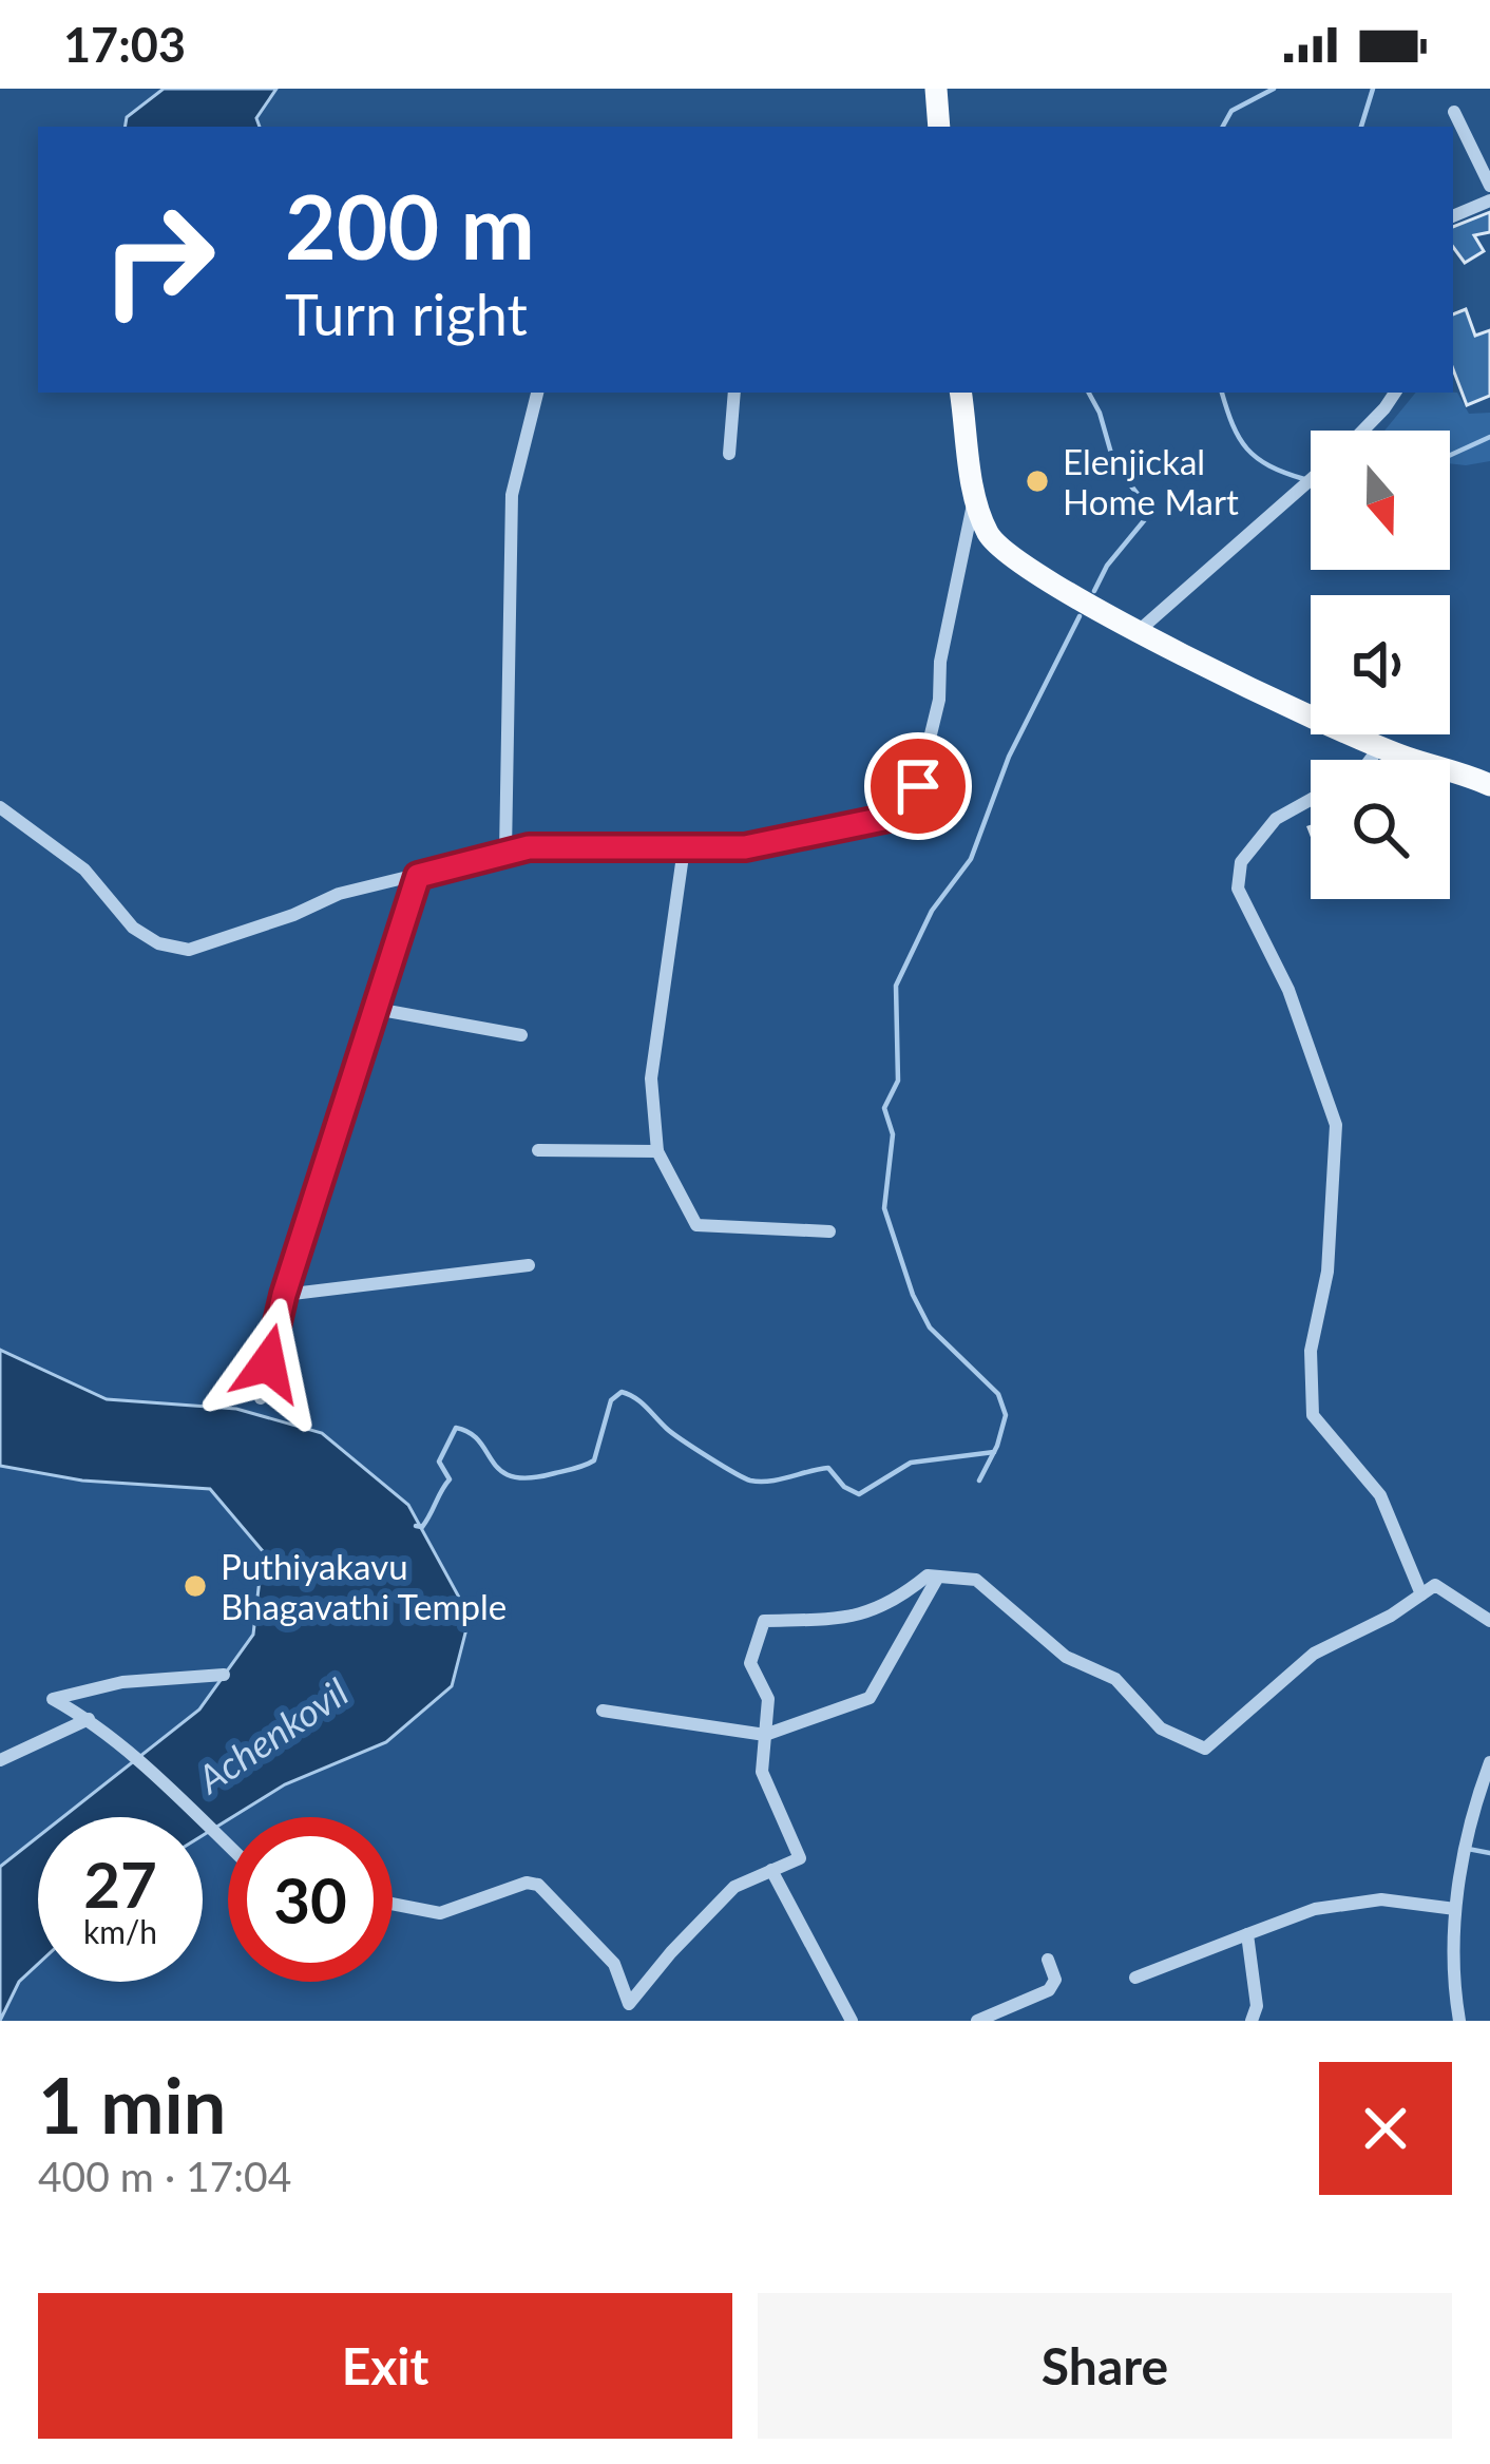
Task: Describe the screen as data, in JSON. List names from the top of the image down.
{
  "water": ["Achenkovil"],
  "places": ["Elenjickal Home Mart", "Puthiyakavu Bhagavathi Temple"],
  "north": "bottom",
  "page": {
    "status": "17:03",
    "turn": ["200 m", "Turn right"],
    "speed": "27 km/h",
    "limit": "30",
    "heading": ["1 min", "400 m · 17:04"],
    "buttons": ["Exit", "Share"]
  }
}
